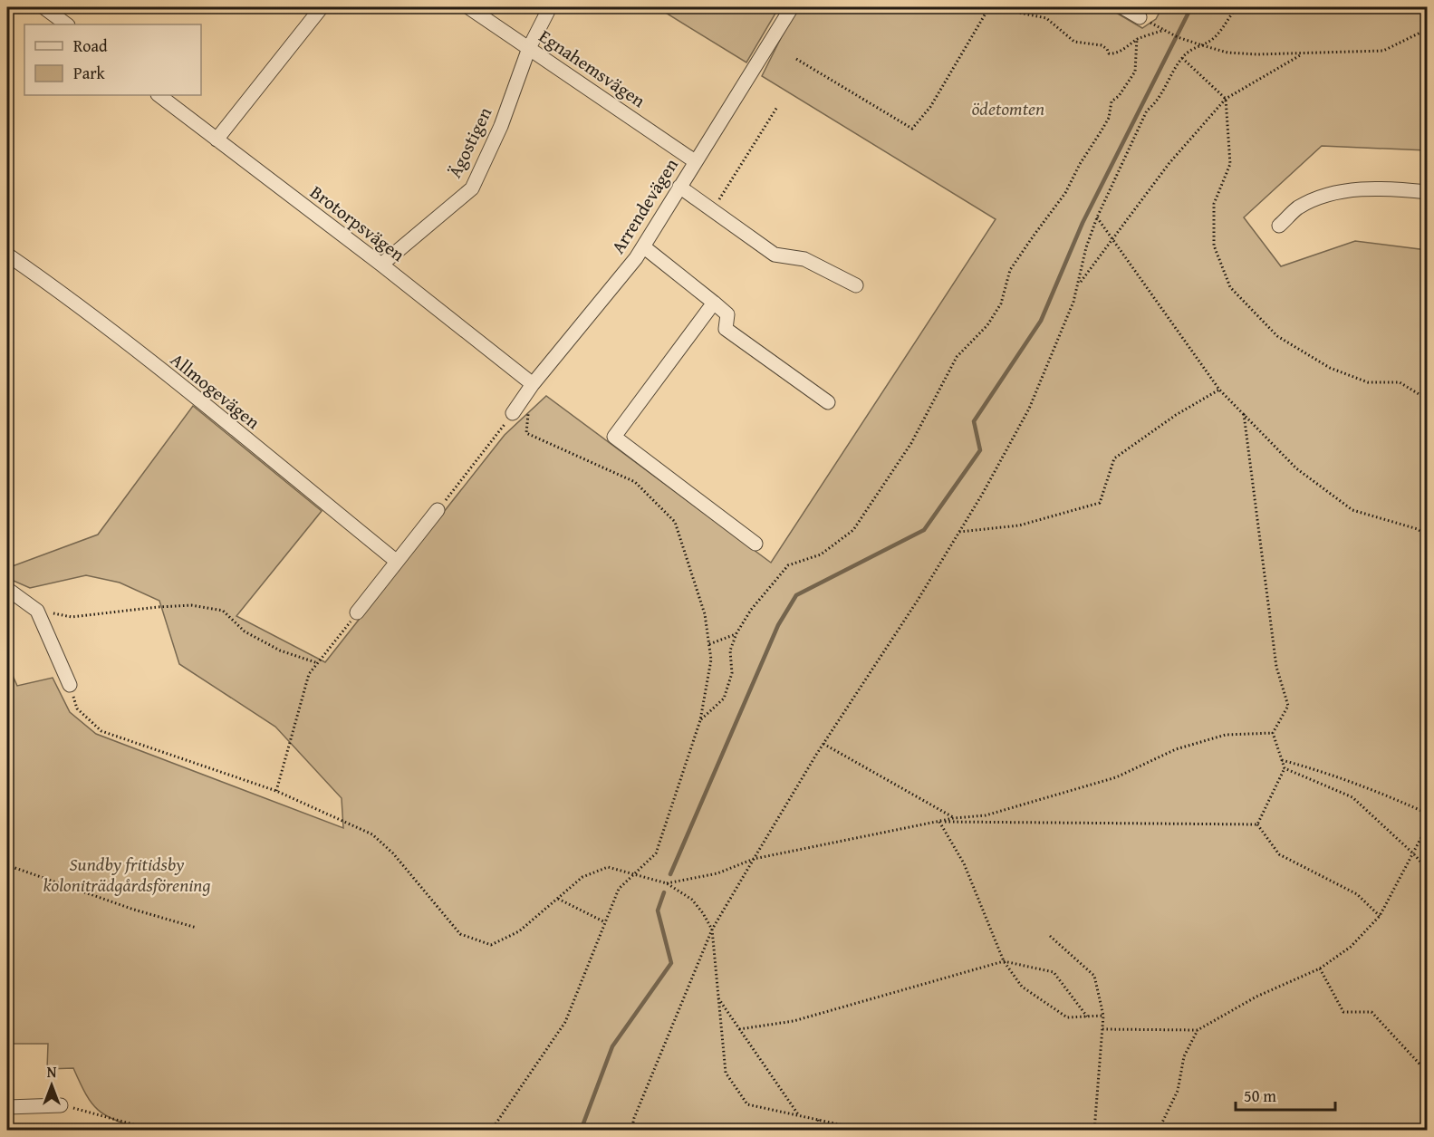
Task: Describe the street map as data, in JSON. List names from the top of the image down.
{
  "streets": {
    "street": [
      "Egnahemsvägen",
      "Ägostigen",
      "Arrendevägen",
      "Brotorpsvägen",
      "Allmogevägen"
    ]
  },
  "crossings": [
    ["Egnahemsvägen", "Ägostigen"],
    ["Egnahemsvägen", "Arrendevägen"],
    ["Ägostigen", "Brotorpsvägen"],
    ["Arrendevägen", "Brotorpsvägen"]
  ],
  "parks": ["ödetomten", "Sundby fritidsby koloniträdgårdsförening"],
  "legend": ["Road", "Park"],
  "scale_bar": "50 m",
  "north": "top"
}
